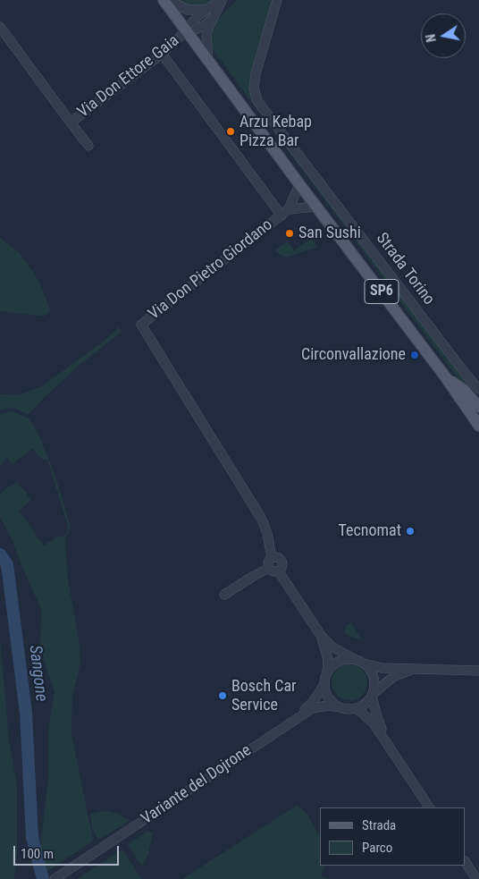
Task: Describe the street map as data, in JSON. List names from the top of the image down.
{
  "streets": {
    "main road": ["Strada Torino", "SP6"],
    "street": ["Via Don Ettore Gaia", "Via Don Pietro Giordano", "Variante del Dojrone"]
  },
  "crossings": [
    ["Via Don Ettore Gaia", "Strada Torino"],
    ["Strada Torino", "SP6"]
  ],
  "water": ["Sangone"],
  "places": [
    "Arzu Kebap Pizza Bar",
    "San Sushi",
    "Circonvallazione",
    "Tecnomat",
    "Bosch Car Service"
  ],
  "legend": ["Strada", "Parco"],
  "scale_bar": "100 m",
  "north": "left"
}
